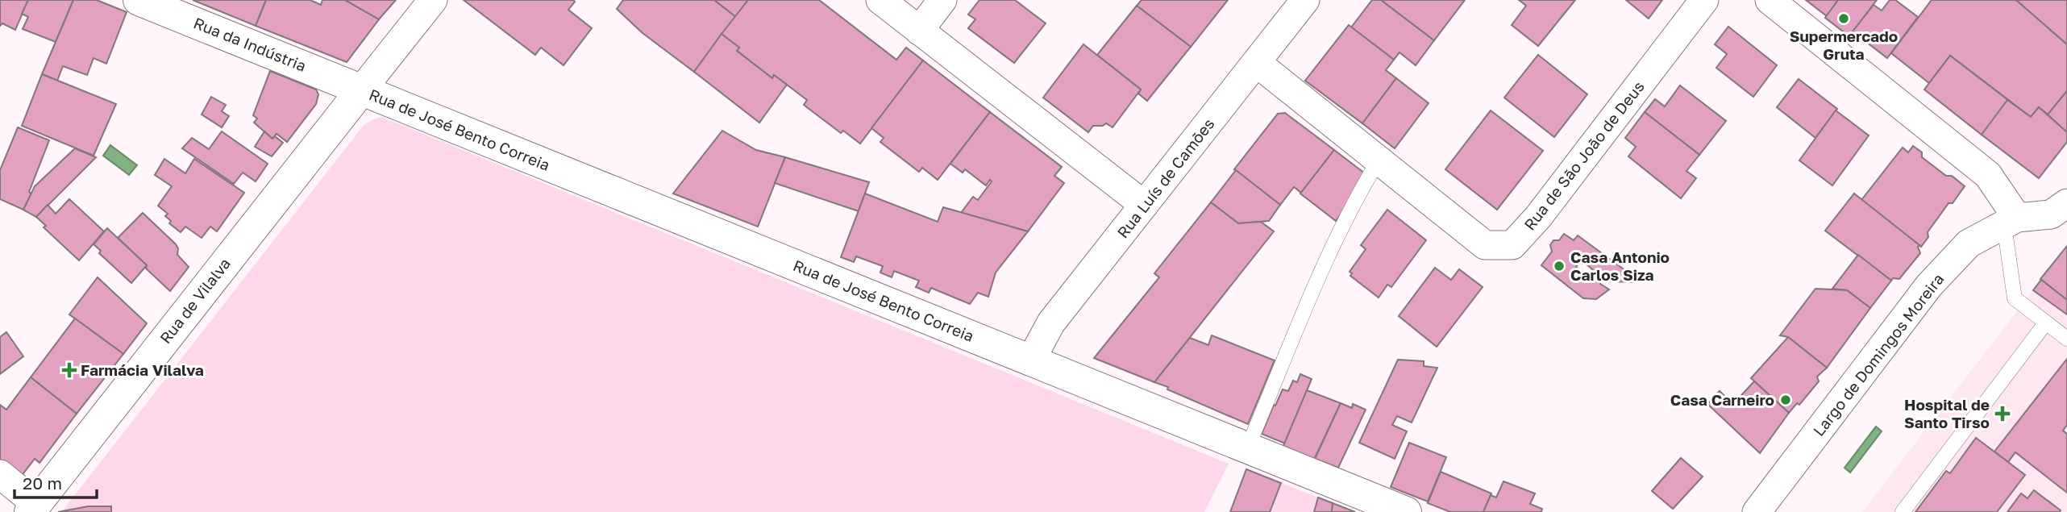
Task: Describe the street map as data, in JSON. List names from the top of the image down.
{
  "streets": {
    "street": [
      "Rua da Indústria",
      "Rua de José Bento Correia",
      "Rua de São João de Deus",
      "Rua Luís de Camões",
      "Rua de Vilalva",
      "Largo de Domingos Moreira"
    ]
  },
  "crossings": [
    ["Rua da Indústria", "Rua de José Bento Correia"],
    ["Rua da Indústria", "Rua de Vilalva"],
    ["Rua de José Bento Correia", "Rua Luís de Camões"],
    ["Rua de José Bento Correia", "Rua de Vilalva"],
    ["Rua de São João de Deus", "Rua Luís de Camões"]
  ],
  "places": {
    "other": ["Supermercado Gruta", "Casa Antonio Carlos Siza", "Casa Carneiro"],
    "health": ["Farmácia Vilalva", "Hospital de Santo Tirso"]
  },
  "scale_bar": "20 m"
}
